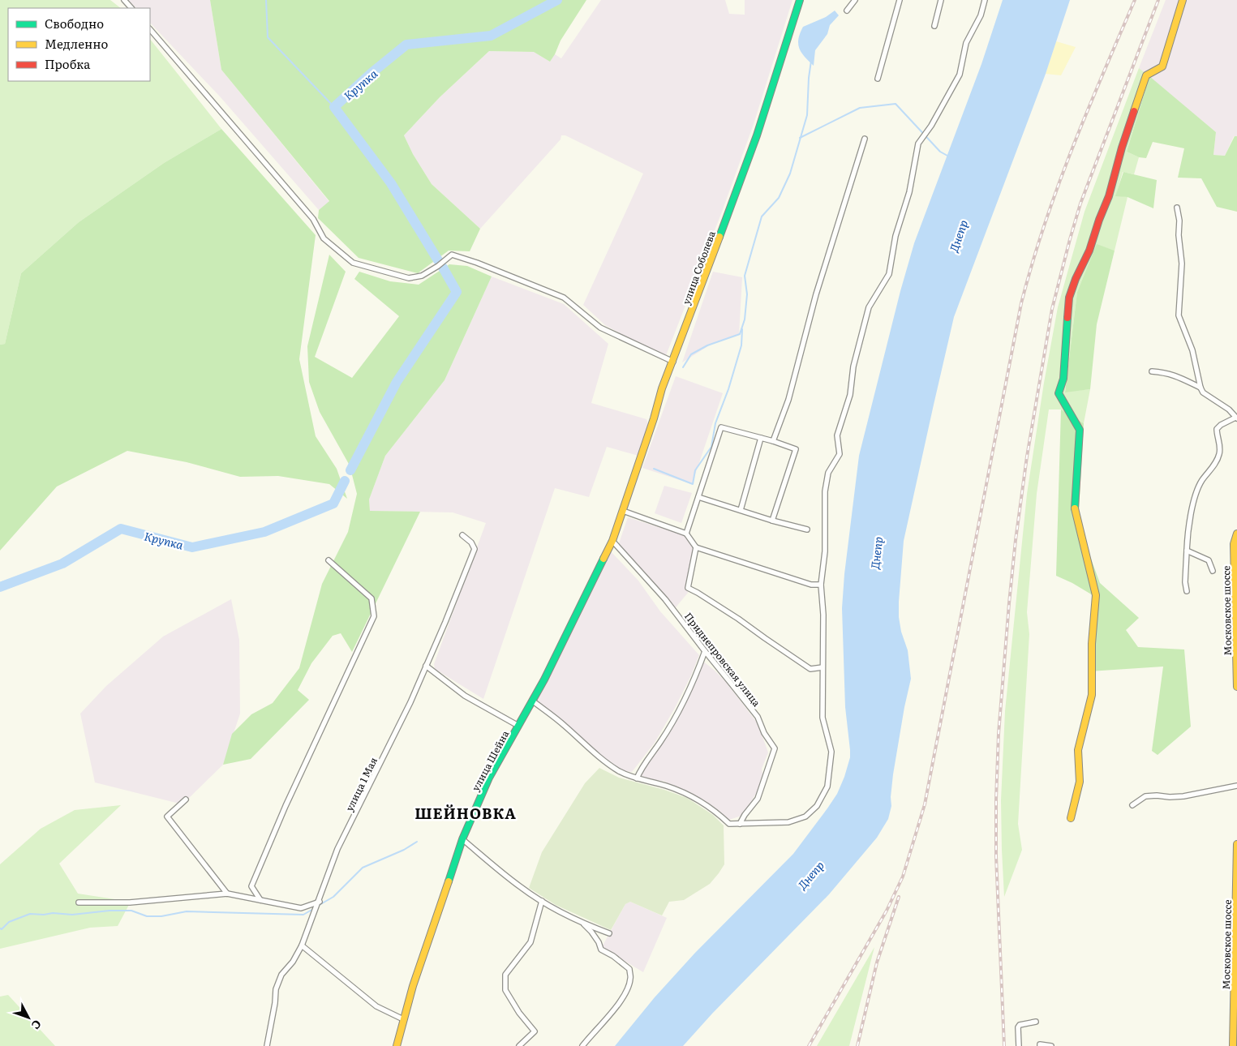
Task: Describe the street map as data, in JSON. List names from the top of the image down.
{
  "streets": {
    "street": [
      "улица Соболева",
      "Московское шоссе",
      "Приднепровская улица",
      "улица Шейна",
      "улица 1 Мая"
    ]
  },
  "crossings": [
    ["улица Соболева", "Приднепровская улица"],
    ["улица Соболева", "улица Шейна"],
    ["Приднепровская улица", "улица Шейна"]
  ],
  "districts": ["ШЕЙНОВКА"],
  "water": ["Крупка", "Днепр"],
  "legend": ["Свободно", "Медленно", "Пробка"],
  "north": "bottom right"
}
